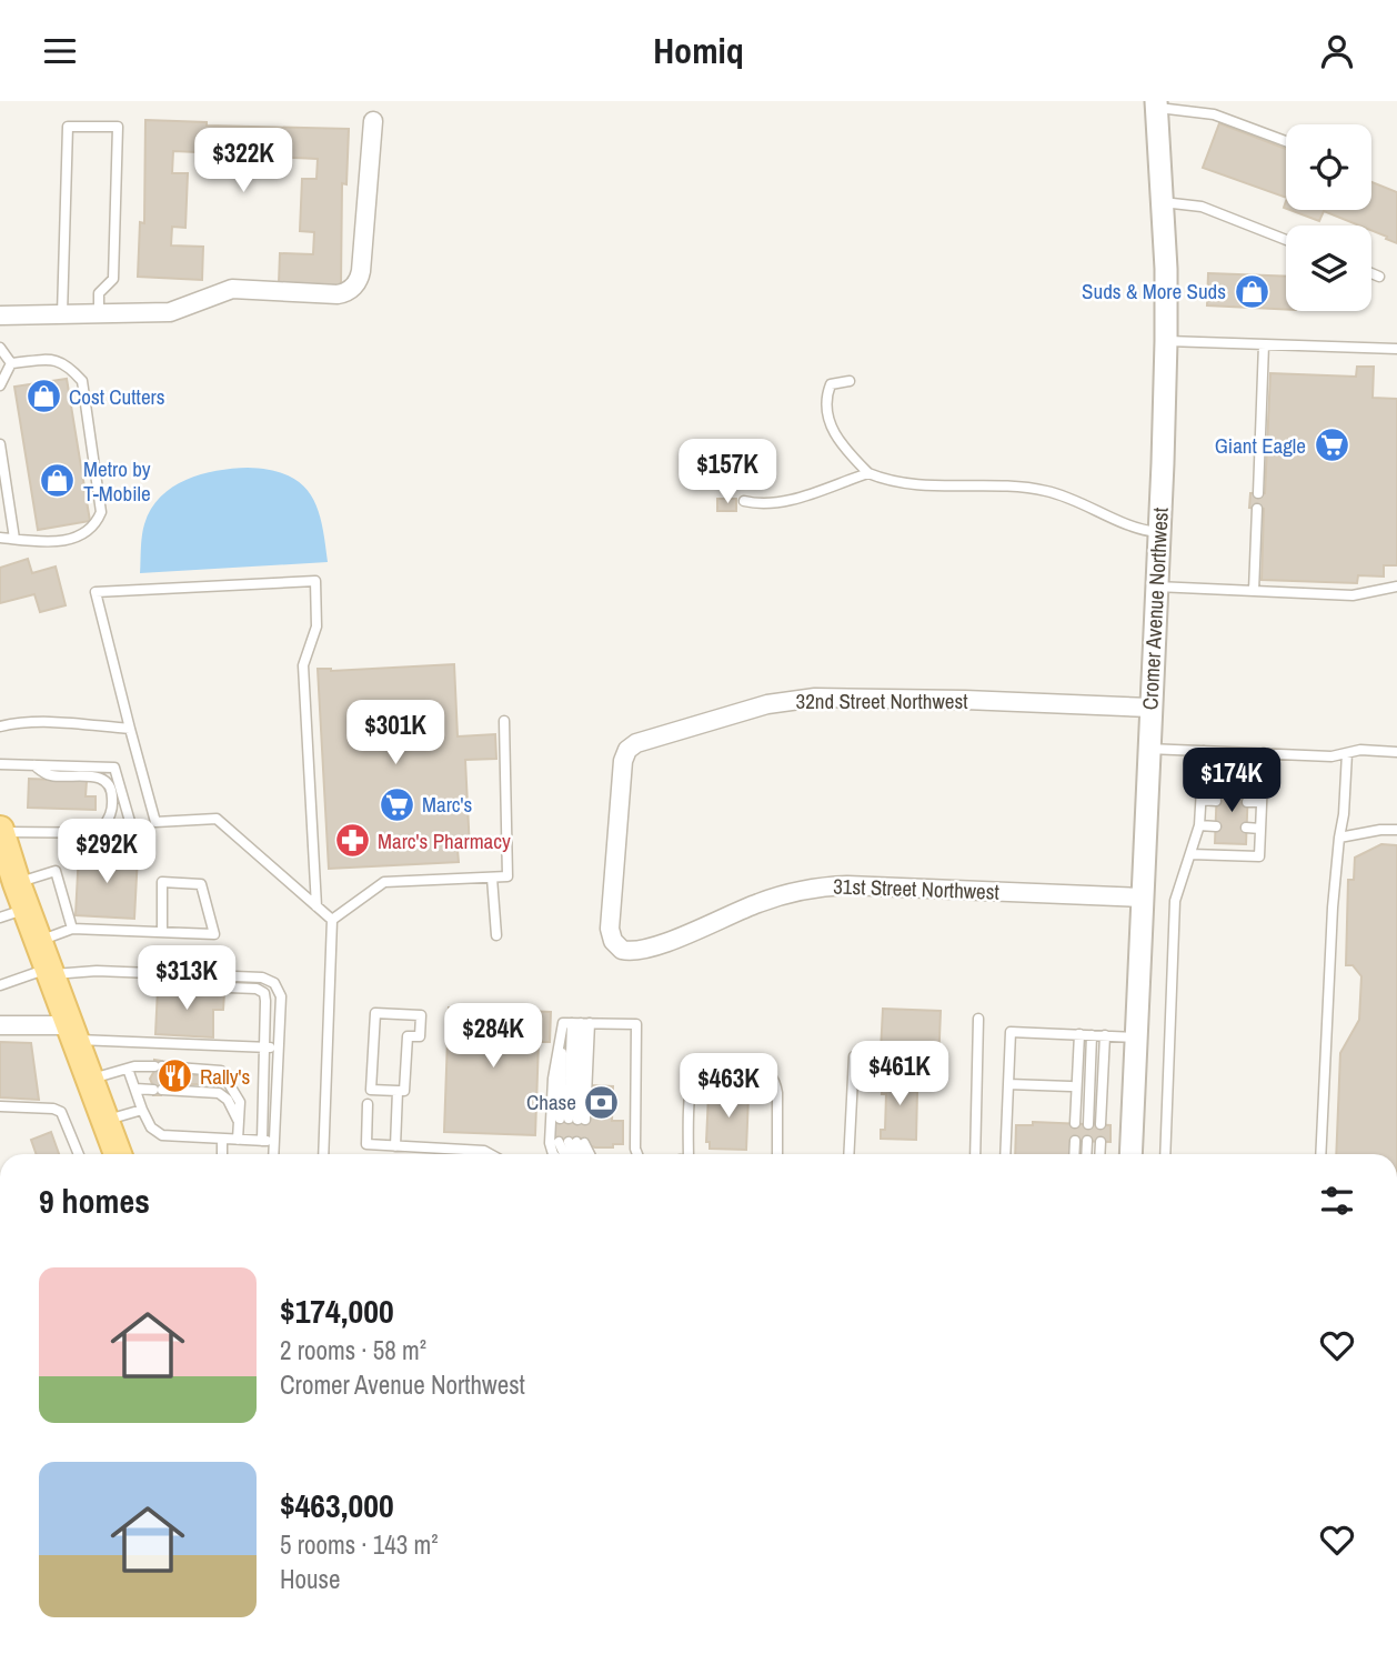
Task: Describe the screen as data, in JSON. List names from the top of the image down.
{
  "streets": {
    "street": ["Cromer Avenue Northwest", "32nd Street Northwest", "31st Street Northwest"]
  },
  "crossings": [
    ["Cromer Avenue Northwest", "32nd Street Northwest"],
    ["Cromer Avenue Northwest", "31st Street Northwest"],
    ["32nd Street Northwest", "31st Street Northwest"]
  ],
  "places": {
    "shop": ["Suds & More Suds", "Cost Cutters", "Metro by T-Mobile"],
    "supermarket": ["Giant Eagle", "Marc's"],
    "pharmacy": ["Marc's Pharmacy"],
    "restaurant": ["Rally's"],
    "bank": ["Chase"]
  },
  "page": {
    "header": "Homiq",
    "price": [
      "$322K",
      "$157K",
      "$301K",
      "$174K",
      "$292K",
      "$313K",
      "$284K",
      "$461K",
      "$463K"
    ],
    "heading": "9 homes",
    "list": [
      {
        "name": "$174,000",
        "note": "2 rooms · 58 m² · Cromer Avenue Northwest"
      },
      {
        "name": "$463,000",
        "note": "5 rooms · 143 m² · House"
      }
    ]
  }
}
